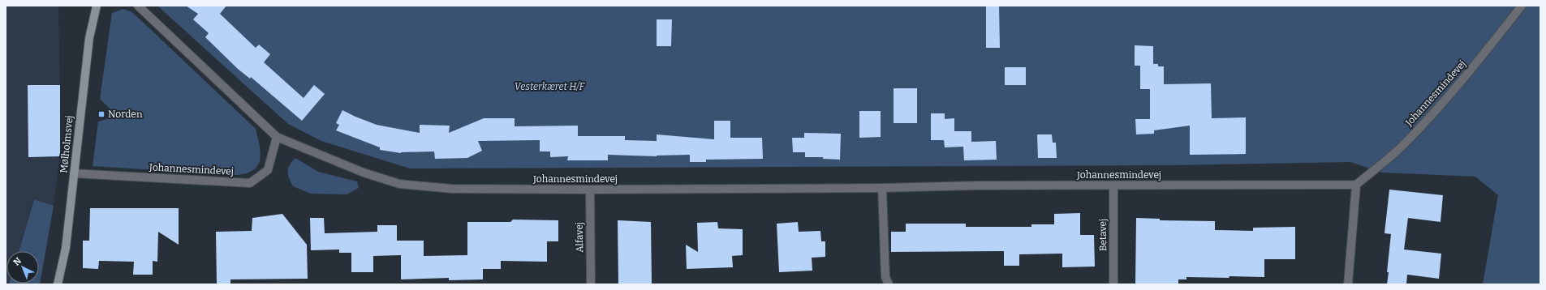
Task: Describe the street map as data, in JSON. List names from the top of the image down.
{
  "streets": {
    "street": [
      "Johannesmindevej",
      "Mølholmsvej",
      "Betavej",
      "Alfavej"
    ]
  },
  "crossings": [
    ["Johannesmindevej", "Mølholmsvej"],
    ["Johannesmindevej", "Betavej"],
    ["Johannesmindevej", "Alfavej"]
  ],
  "parks": ["Vesterkæret H/F"],
  "places": {
    "transit": ["Norden"]
  },
  "north": "top left"
}
